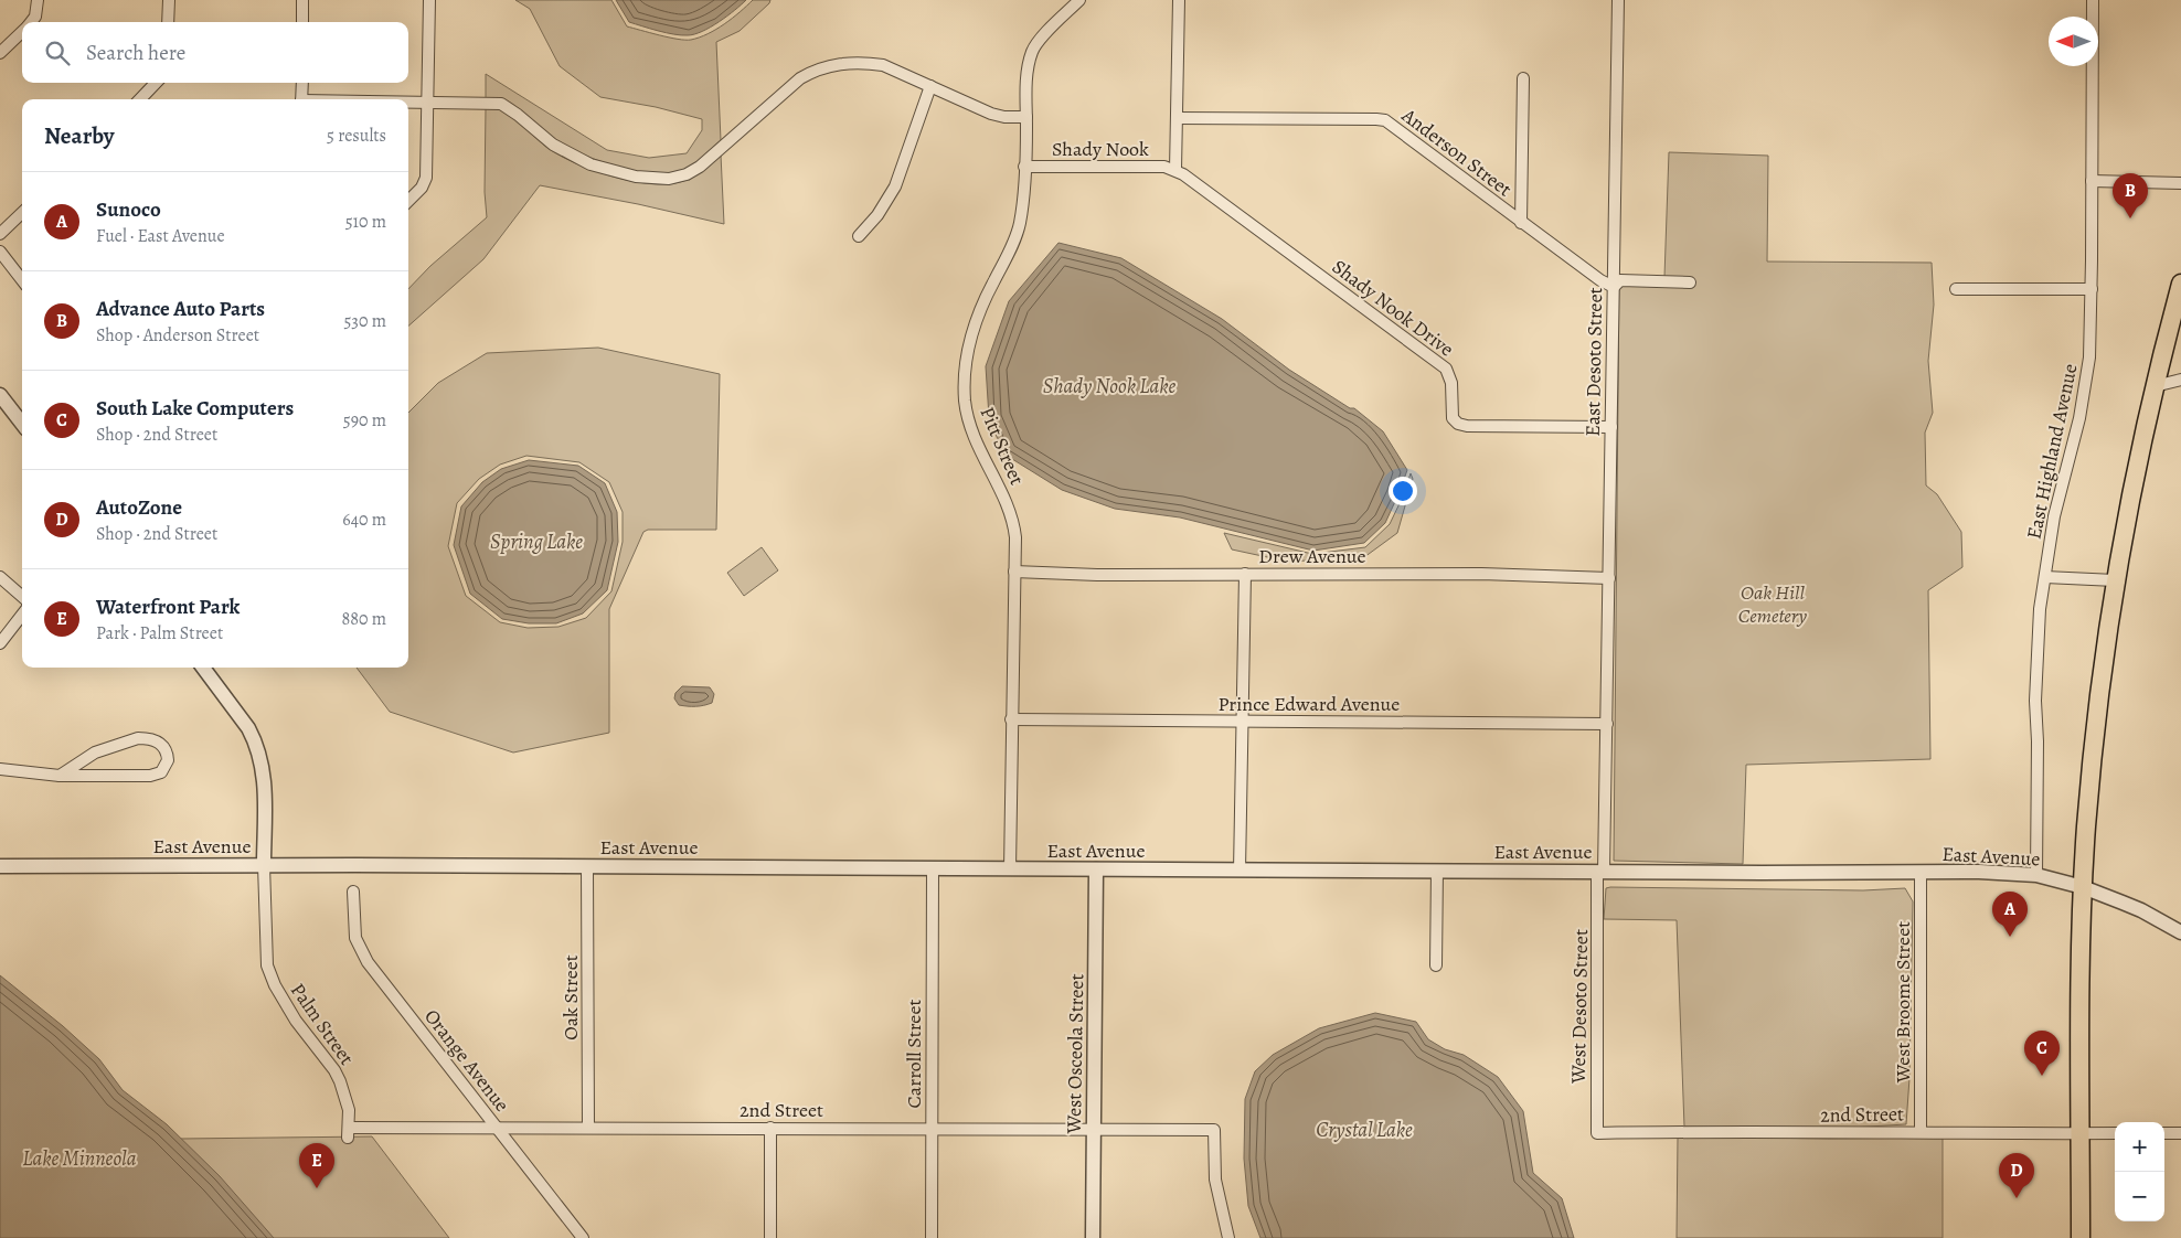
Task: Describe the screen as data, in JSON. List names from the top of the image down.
{
  "streets": {
    "street": [
      "Shady Nook",
      "Anderson Street",
      "Shady Nook Drive",
      "East Desoto Street",
      "Pitt Street",
      "East Highland Avenue",
      "Drew Avenue",
      "Prince Edward Avenue",
      "East Avenue",
      "Oak Street",
      "West Broome Street",
      "West Desoto Street",
      "Palm Street",
      "Carroll Street",
      "West Osceola Street",
      "Orange Avenue",
      "2nd Street"
    ]
  },
  "crossings": [
    ["Shady Nook", "Shady Nook Drive"],
    ["Shady Nook", "Pitt Street"],
    ["Anderson Street", "East Desoto Street"],
    ["Shady Nook Drive", "East Desoto Street"],
    ["East Desoto Street", "Drew Avenue"],
    ["East Desoto Street", "Prince Edward Avenue"],
    ["East Desoto Street", "East Avenue"],
    ["East Desoto Street", "West Desoto Street"],
    ["Pitt Street", "Drew Avenue"],
    ["Pitt Street", "Prince Edward Avenue"],
    ["Pitt Street", "East Avenue"],
    ["East Highland Avenue", "East Avenue"],
    ["East Avenue", "Oak Street"],
    ["East Avenue", "West Broome Street"],
    ["East Avenue", "West Desoto Street"],
    ["East Avenue", "Palm Street"],
    ["East Avenue", "Carroll Street"],
    ["East Avenue", "West Osceola Street"],
    ["Oak Street", "2nd Street"],
    ["West Broome Street", "2nd Street"],
    ["West Desoto Street", "2nd Street"],
    ["Palm Street", "2nd Street"],
    ["Carroll Street", "2nd Street"],
    ["West Osceola Street", "2nd Street"],
    ["Orange Avenue", "2nd Street"]
  ],
  "water": [
    "Shady Nook Lake",
    "Spring Lake",
    "Crystal Lake",
    "Lake Minneola"
  ],
  "parks": ["Oak Hill Cemetery"],
  "north": "left",
  "page": {
    "search": "Search here",
    "heading": ["Nearby", "5 results"],
    "list": [
      {
        "mark": "A",
        "name": "Sunoco",
        "note": "Fuel · East Avenue",
        "value": "510 m"
      },
      {
        "mark": "B",
        "name": "Advance Auto Parts",
        "note": "Shop · Anderson Street",
        "value": "530 m"
      },
      {
        "mark": "C",
        "name": "South Lake Computers",
        "note": "Shop · 2nd Street",
        "value": "590 m"
      },
      {
        "mark": "D",
        "name": "AutoZone",
        "note": "Shop · 2nd Street",
        "value": "640 m"
      },
      {
        "mark": "E",
        "name": "Waterfront Park",
        "note": "Park · Palm Street",
        "value": "880 m"
      }
    ],
    "pins": [
      "B",
      "A",
      "C",
      "E",
      "D"
    ],
    "map_buttons": ["+", "−"]
  }
}
